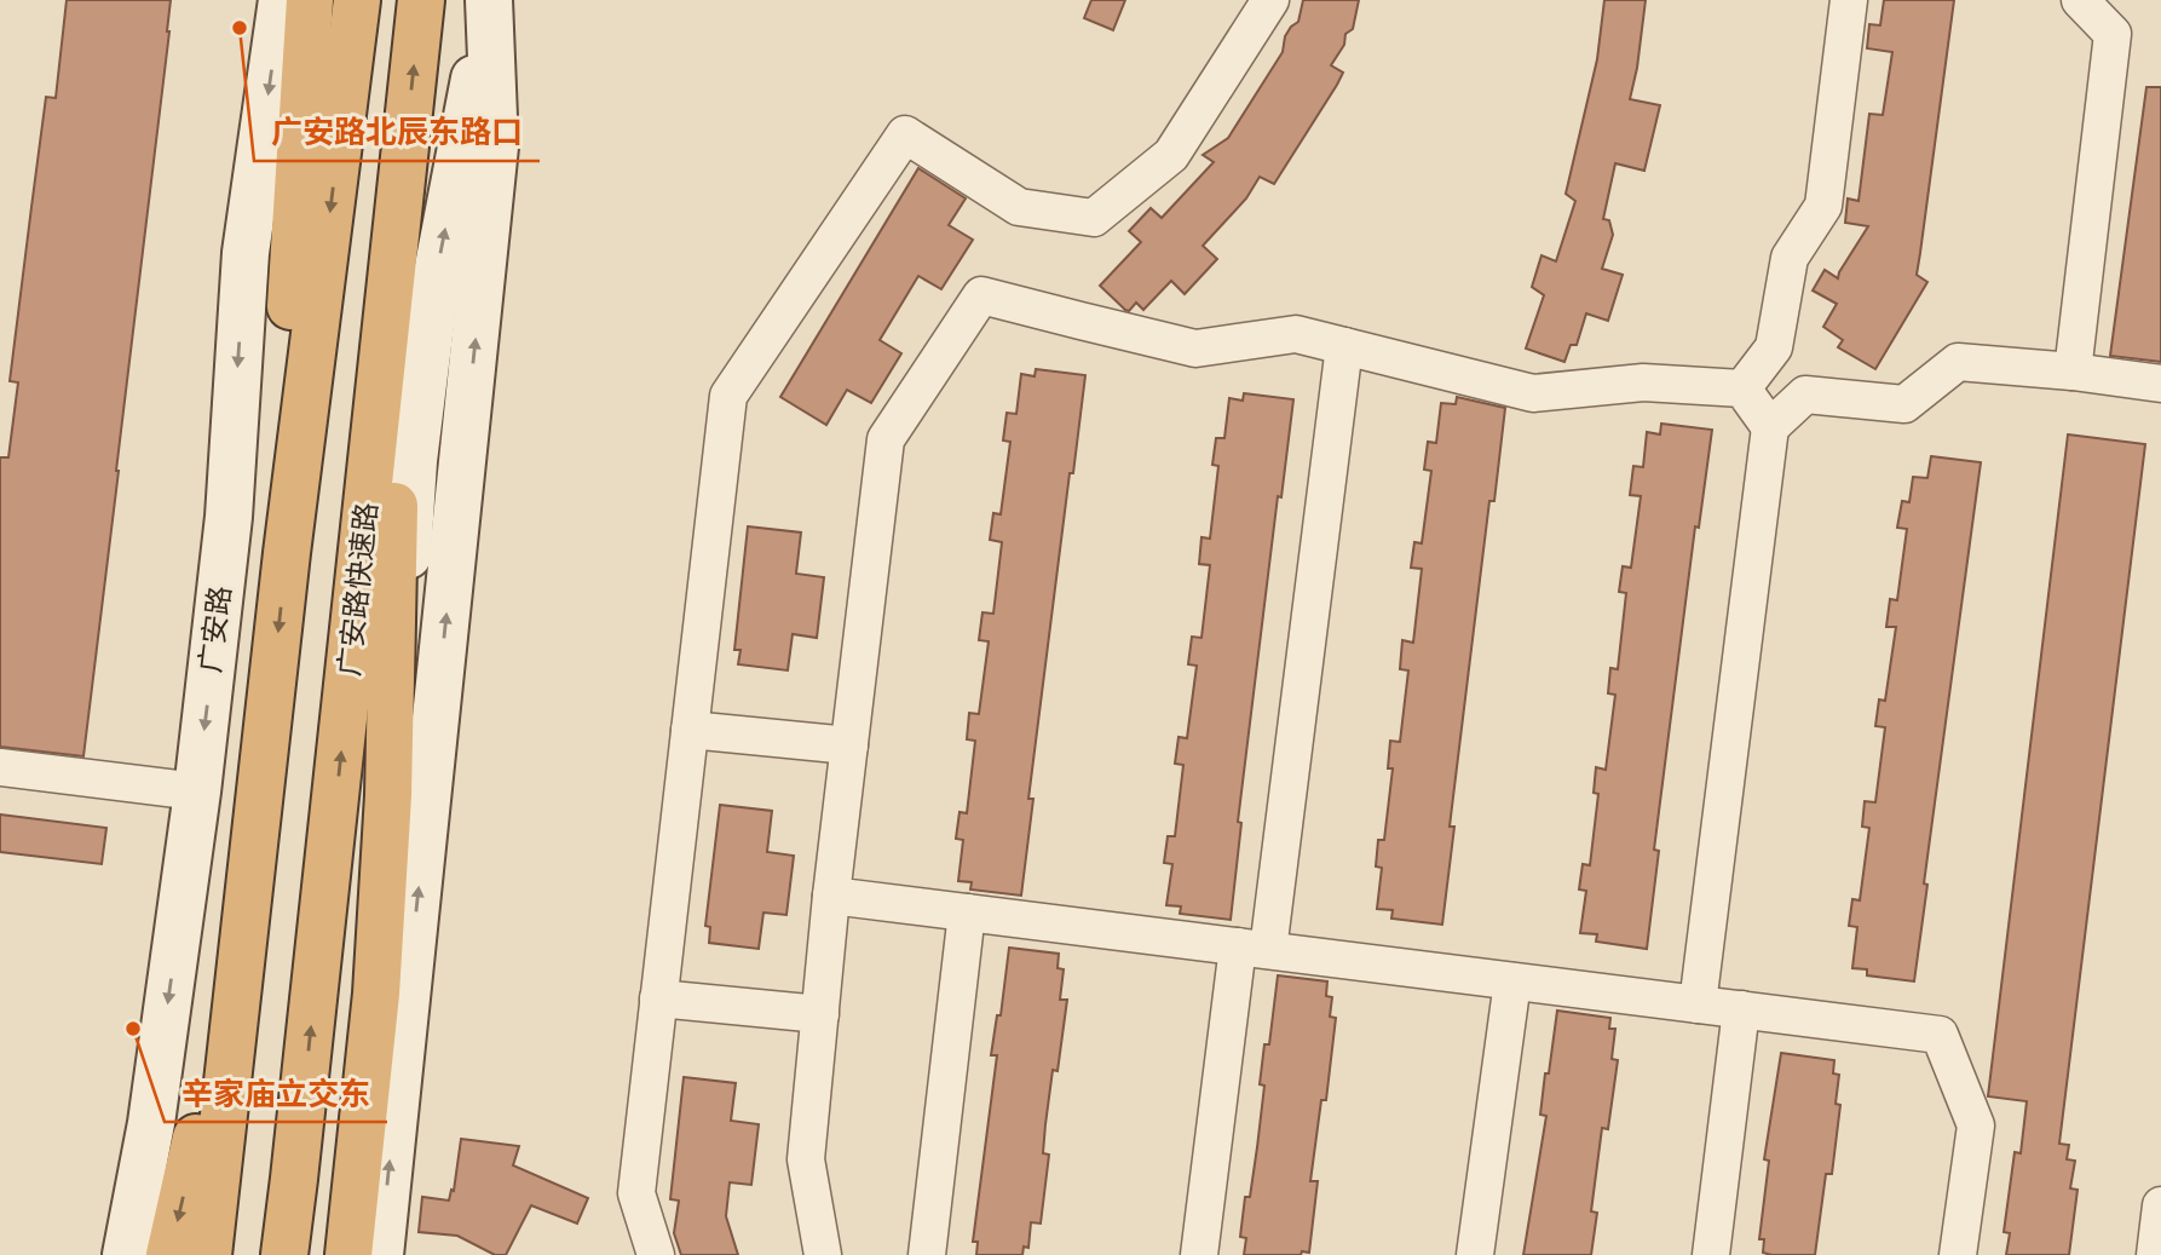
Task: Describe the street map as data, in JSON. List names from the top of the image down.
{
  "streets": {
    "highway": ["广安路快速路"],
    "main road": ["广安路"]
  },
  "places": ["广安路北辰东路口", "辛家庙立交东"]
}
